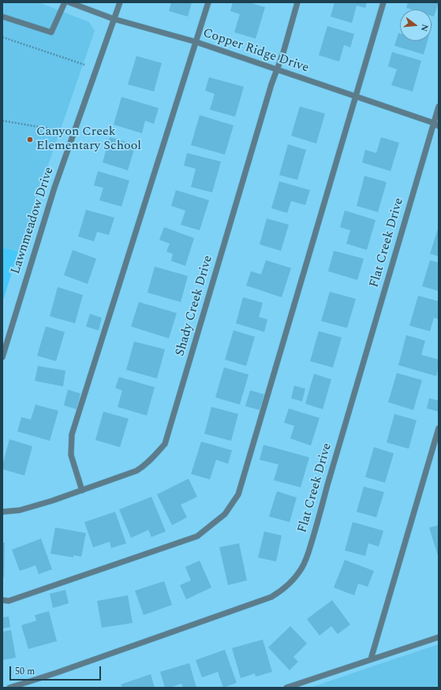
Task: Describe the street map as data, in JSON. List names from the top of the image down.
{
  "streets": {
    "street": [
      "Copper Ridge Drive",
      "Lawnmeadow Drive",
      "Flat Creek Drive",
      "Shady Creek Drive"
    ]
  },
  "crossings": [
    ["Copper Ridge Drive", "Lawnmeadow Drive"],
    ["Copper Ridge Drive", "Flat Creek Drive"],
    ["Copper Ridge Drive", "Shady Creek Drive"]
  ],
  "places": ["Canyon Creek Elementary School"],
  "scale_bar": "50 m",
  "north": "right"
}
